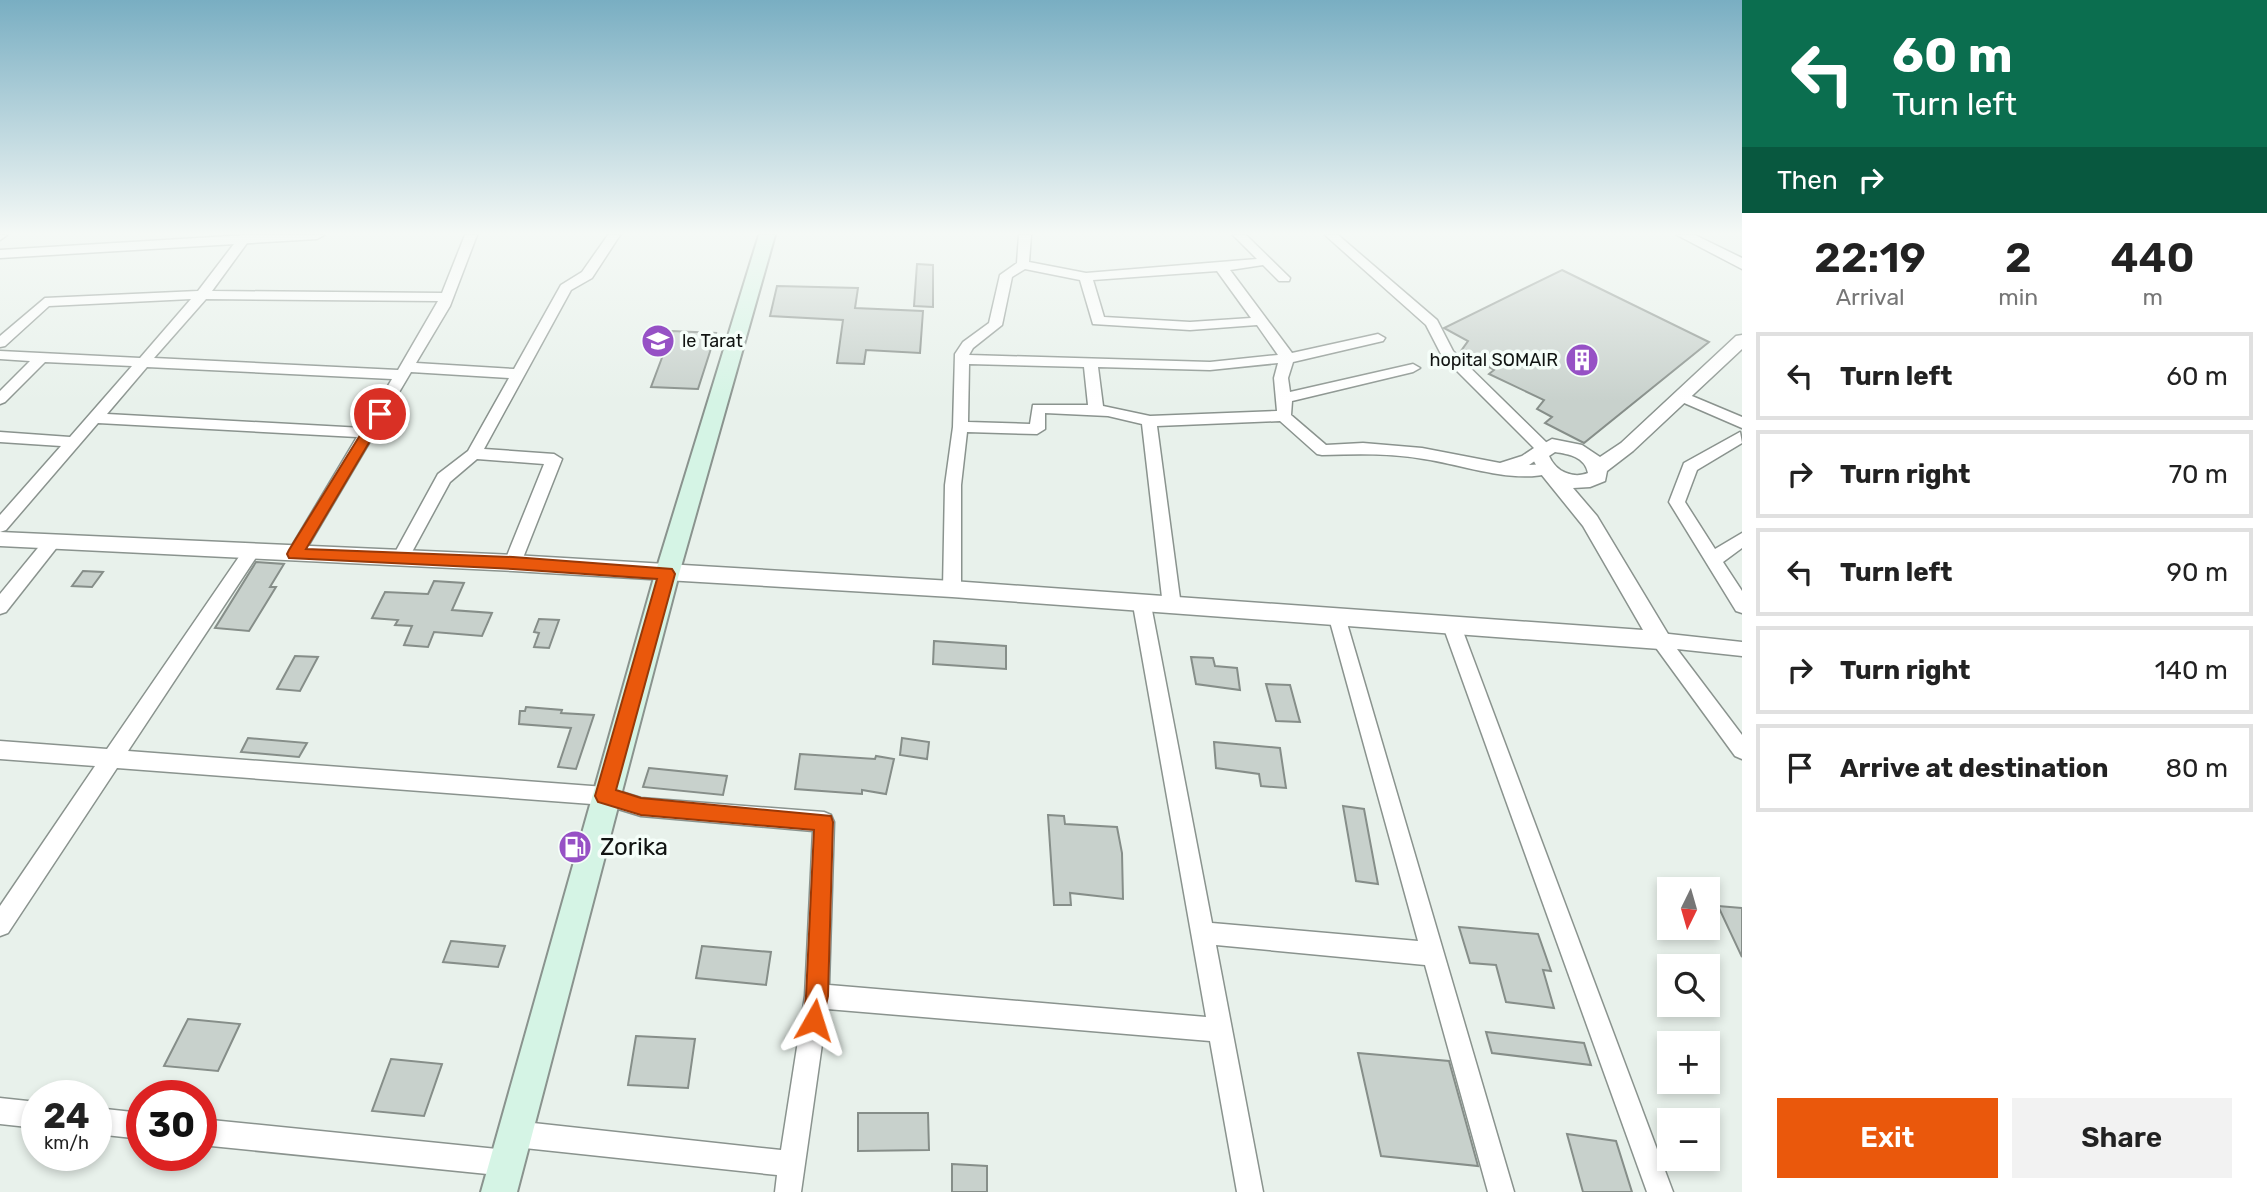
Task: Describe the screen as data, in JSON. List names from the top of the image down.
{
  "places": {
    "school or university": ["le Tarat"],
    "building": ["hopital SOMAIR"],
    "fuel station": ["Zorika"]
  },
  "north": "bottom",
  "page": {
    "turn": ["60 m", "Turn left"],
    "then": "Then",
    "eta": [
      "22:19",
      "Arrival",
      "2",
      "min",
      "440",
      "m"
    ],
    "list": [
      {
        "name": "Turn left",
        "value": "60 m"
      },
      {
        "name": "Turn right",
        "value": "70 m"
      },
      {
        "name": "Turn left",
        "value": "90 m"
      },
      {
        "name": "Turn right",
        "value": "140 m"
      },
      {
        "name": "Arrive at destination",
        "value": "80 m"
      }
    ],
    "map_buttons": ["+", "−"],
    "speed": "24 km/h",
    "limit": "30",
    "buttons": ["Exit", "Share"]
  }
}
